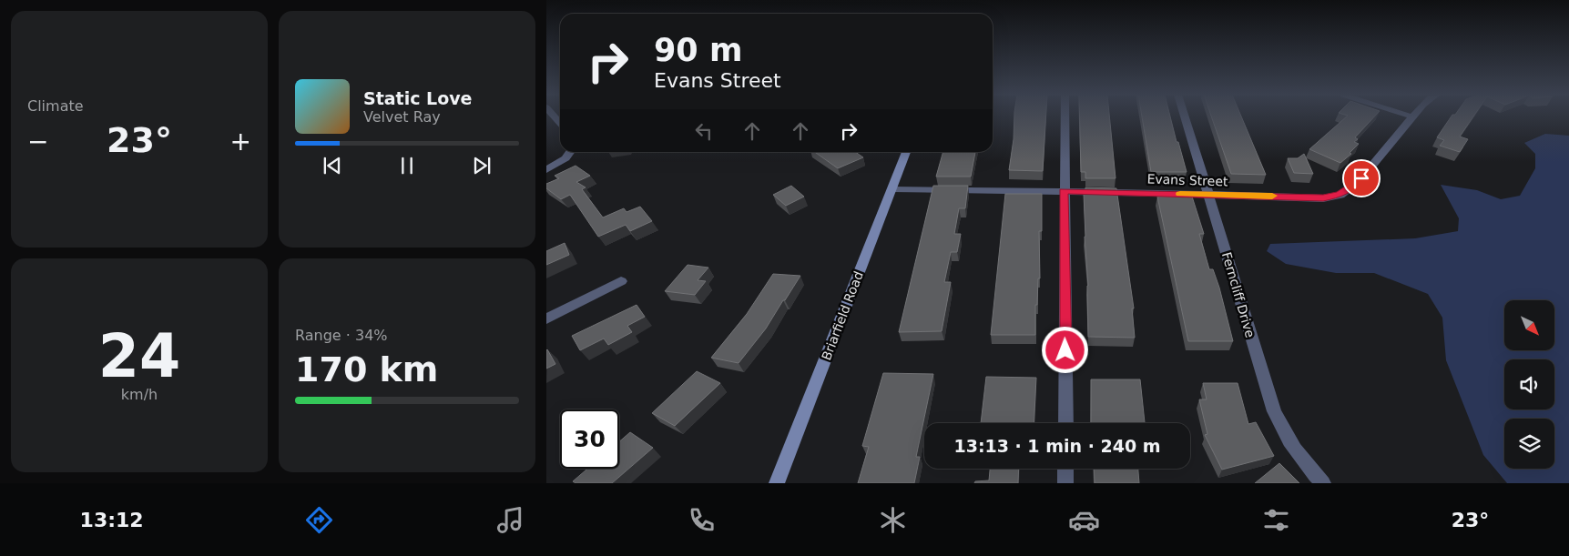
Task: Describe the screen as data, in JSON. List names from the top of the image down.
{
  "streets": {
    "main road": ["Briarfield Road"],
    "street": ["Evans Street", "Ferncliff Drive"]
  },
  "crossings": [
    ["Evans Street", "Ferncliff Drive"],
    ["Evans Street", "Briarfield Road"]
  ],
  "north": "bottom right",
  "page": {
    "tile": [
      "Climate",
      ["24", "km/h"],
      ["Range · 34%", "170 km"]
    ],
    "turn": ["90 m", "Evans Street"],
    "song": ["Static Love", "Velvet Ray"],
    "heat": ["−", "23°", "+"],
    "limit": "30",
    "trip": "13:13 · 1 min · 240 m",
    "tabs": ["13:12", "23°"]
  }
}
